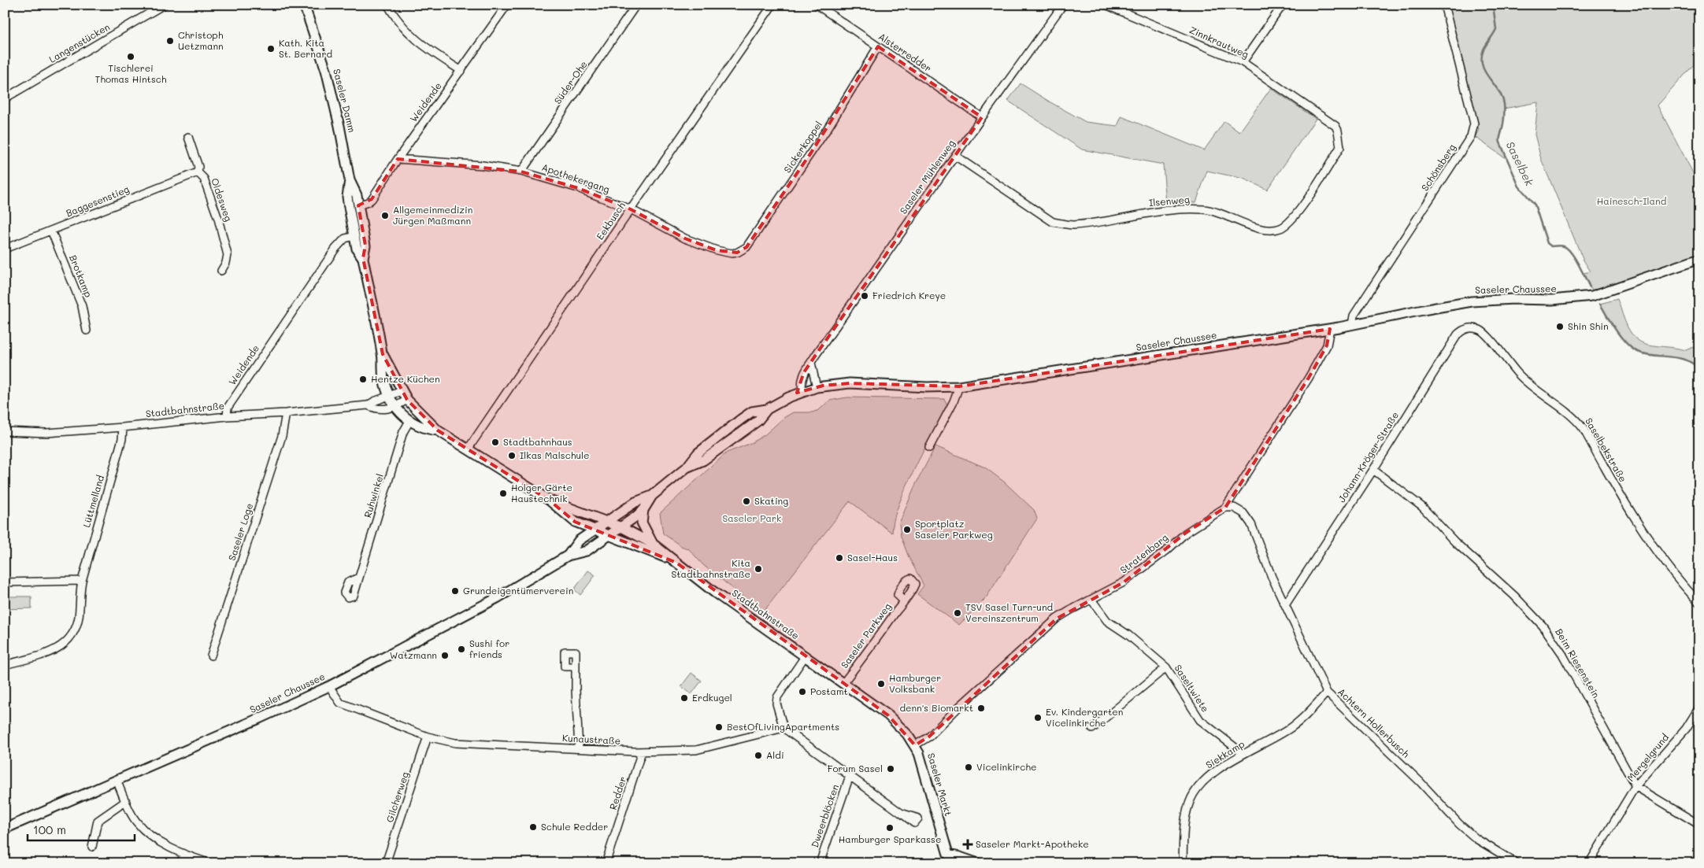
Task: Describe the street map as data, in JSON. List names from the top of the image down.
{
  "streets": {
    "main road": [
      "Saseler Damm",
      "Saseler Chaussee",
      "Stadtbahnstraße",
      "Saseler Markt"
    ],
    "street": [
      "Zinnkrautweg",
      "Langenstücken",
      "Alsterredder",
      "Süder-Ohe",
      "Weidende",
      "Sickerkoppel",
      "Schönsberg",
      "Saseler Mühlenweg",
      "Apothekergang",
      "Oldesweg",
      "Baggesenstieg",
      "Ilsenweg",
      "Eekbusch",
      "Brotkamp",
      "Saselbekstraße",
      "Johann-Kröger-Straße",
      "Ruhwinkel",
      "Lüttmelland",
      "Saseler Loge",
      "Stratenbarg",
      "Saseler Parkweg",
      "Beim Riesenstein",
      "Saseltwiete",
      "Achtern Hollerbusch",
      "Kunaustraße",
      "Siekkamp",
      "Mergelgrund",
      "Redder",
      "Gilcherweg",
      "Dweerblöcken"
    ]
  },
  "crossings": [
    ["Zinnkrautweg", "Ilsenweg"],
    ["Alsterredder", "Sickerkoppel"],
    ["Alsterredder", "Saseler Mühlenweg"],
    ["Süder-Ohe", "Apothekergang"],
    ["Saseler Damm", "Weidende"],
    ["Saseler Damm", "Stadtbahnstraße"],
    ["Weidende", "Apothekergang"],
    ["Weidende", "Stadtbahnstraße"],
    ["Sickerkoppel", "Apothekergang"],
    ["Schönsberg", "Saseler Chaussee"],
    ["Saseler Mühlenweg", "Ilsenweg"],
    ["Saseler Mühlenweg", "Saseler Chaussee"],
    ["Apothekergang", "Eekbusch"],
    ["Oldesweg", "Baggesenstieg"],
    ["Baggesenstieg", "Brotkamp"],
    ["Eekbusch", "Stadtbahnstraße"],
    ["Saseler Chaussee", "Stadtbahnstraße"],
    ["Saseler Chaussee", "Stratenbarg"],
    ["Saseler Chaussee", "Kunaustraße"],
    ["Stadtbahnstraße", "Ruhwinkel"],
    ["Stadtbahnstraße", "Lüttmelland"],
    ["Stadtbahnstraße", "Saseler Loge"],
    ["Stadtbahnstraße", "Saseler Parkweg"],
    ["Stadtbahnstraße", "Saseler Markt"],
    ["Saselbekstraße", "Johann-Kröger-Straße"],
    ["Johann-Kröger-Straße", "Beim Riesenstein"],
    ["Johann-Kröger-Straße", "Achtern Hollerbusch"],
    ["Stratenbarg", "Saseltwiete"],
    ["Stratenbarg", "Achtern Hollerbusch"],
    ["Stratenbarg", "Saseler Markt"],
    ["Saseler Parkweg", "Saseler Markt"],
    ["Beim Riesenstein", "Mergelgrund"],
    ["Saseltwiete", "Siekkamp"],
    ["Achtern Hollerbusch", "Siekkamp"],
    ["Kunaustraße", "Redder"],
    ["Kunaustraße", "Gilcherweg"]
  ],
  "water": ["Saselbek"],
  "parks": ["Hainesch-Iland", "Saseler Park"],
  "places": {
    "other": [
      "Christoph Uetzmann",
      "Kath. Kita St. Bernard",
      "Tischlerei Thomas Hintsch",
      "Allgemeinmedizin Jürgen Maßmann",
      "Friedrich Kreye",
      "Shin Shin",
      "Hentze Küchen",
      "Stadtbahnhaus",
      "Ilkas Malschule",
      "Holger Gärte Haustechnik",
      "Skating",
      "Sportplatz Saseler Parkweg",
      "Sasel-Haus",
      "Kita Stadtbahnstraße",
      "Grundeigentümerverein",
      "TSV Sasel Turn-und Vereinszentrum",
      "Sushi for friends",
      "Watzmann",
      "Hamburger Volksbank",
      "Postamt",
      "Erdkugel",
      "denn's Biomarkt",
      "Ev. Kindergarten Vicelinkirche",
      "BestOfLivingApartments",
      "Aldi",
      "Vicelinkirche",
      "Forum Sasel",
      "Schule Redder",
      "Hamburger Sparkasse"
    ],
    "health": ["Saseler Markt-Apotheke"]
  },
  "scale_bar": "100 m"
}
